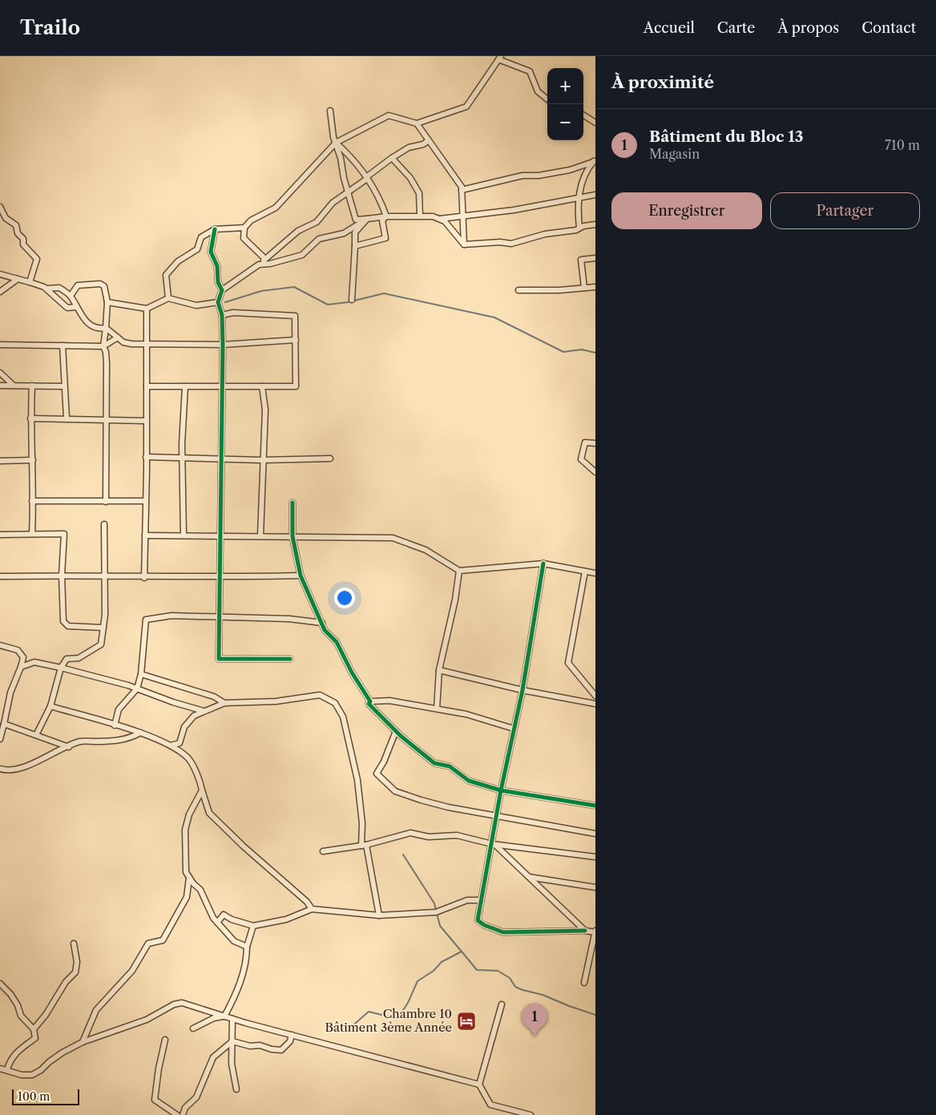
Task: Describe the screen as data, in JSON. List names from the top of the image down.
{
  "places": {
    "hotel": ["Chambre 10 Bâtiment 3ème Année"]
  },
  "scale_bar": "100 m",
  "page": {
    "header": "Trailo",
    "nav": [
      "Accueil",
      "Carte",
      "À propos",
      "Contact"
    ],
    "heading": "À proximité",
    "map_buttons": ["+", "−"],
    "list": [
      {
        "mark": "1",
        "name": "Bâtiment du Bloc 13",
        "note": "Magasin",
        "value": "710 m"
      }
    ],
    "buttons": ["Enregistrer", "Partager"],
    "pins": "1",
    "scale": "100 m"
  }
}
